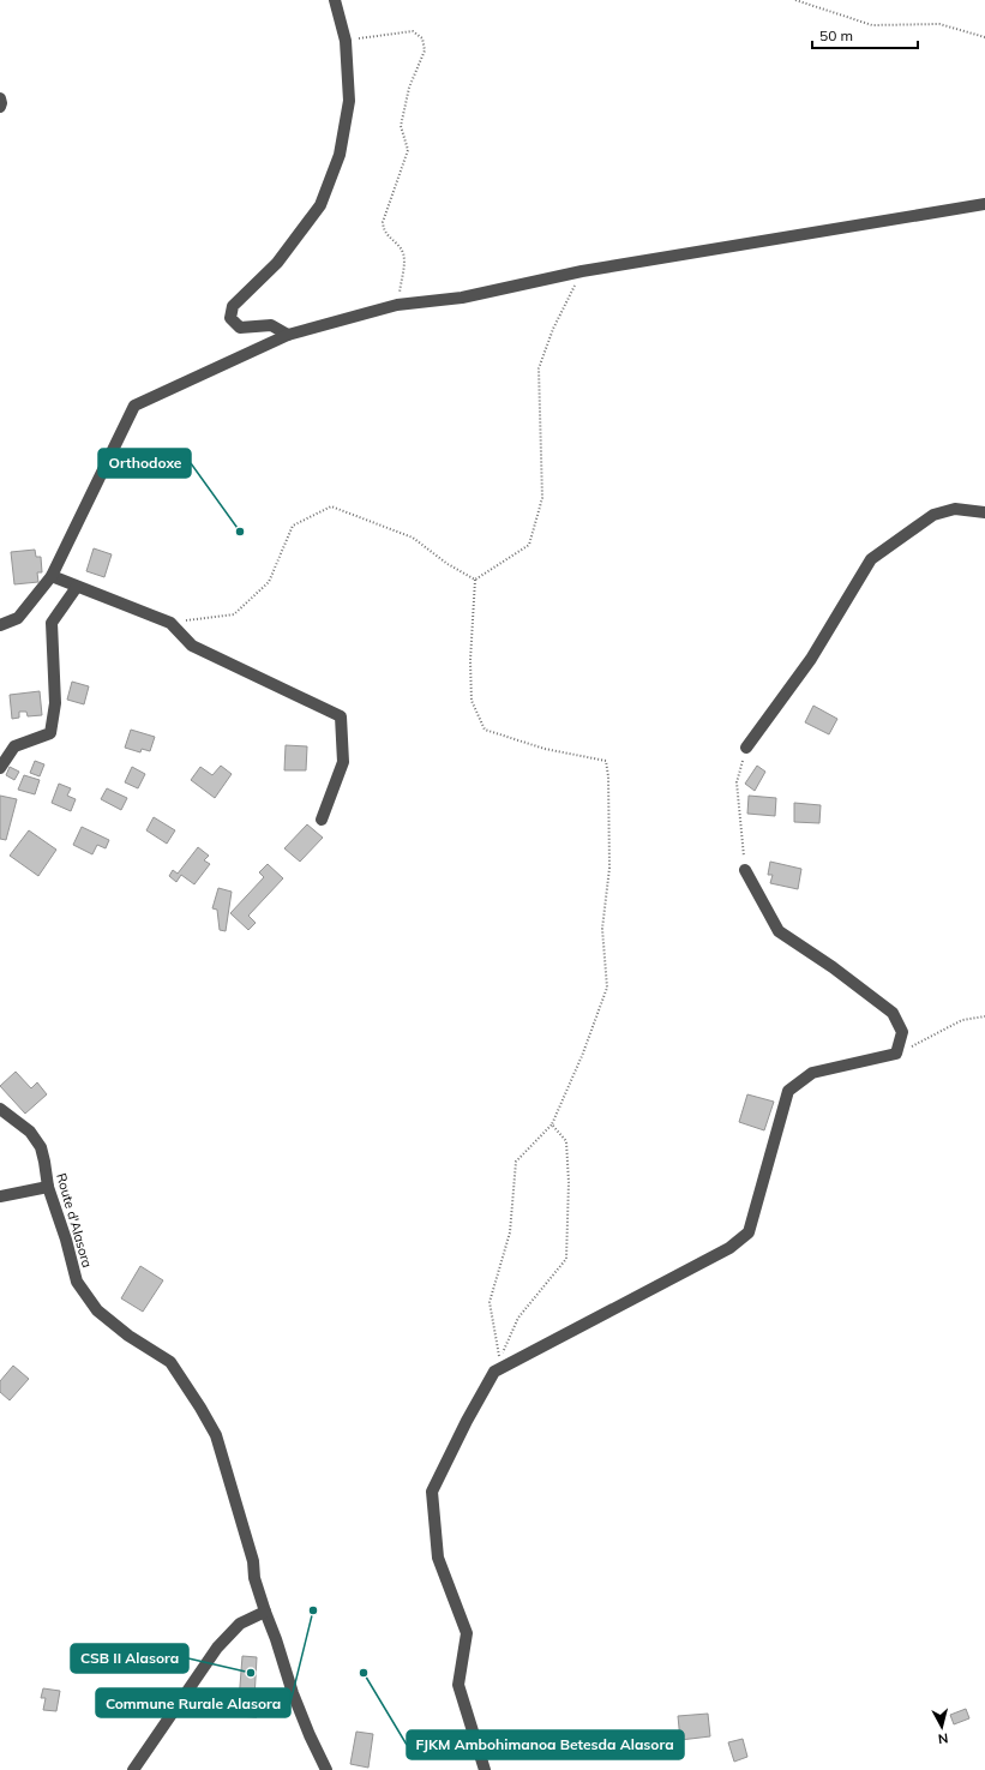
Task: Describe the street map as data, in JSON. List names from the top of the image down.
{
  "streets": {
    "street": ["Route d'Alasora"]
  },
  "places": [
    "Orthodoxe",
    "Commune Rurale Alasora",
    "CSB II Alasora",
    "FJKM Ambohimanoa Betesda Alasora"
  ],
  "scale_bar": "50 m",
  "north": "bottom"
}
